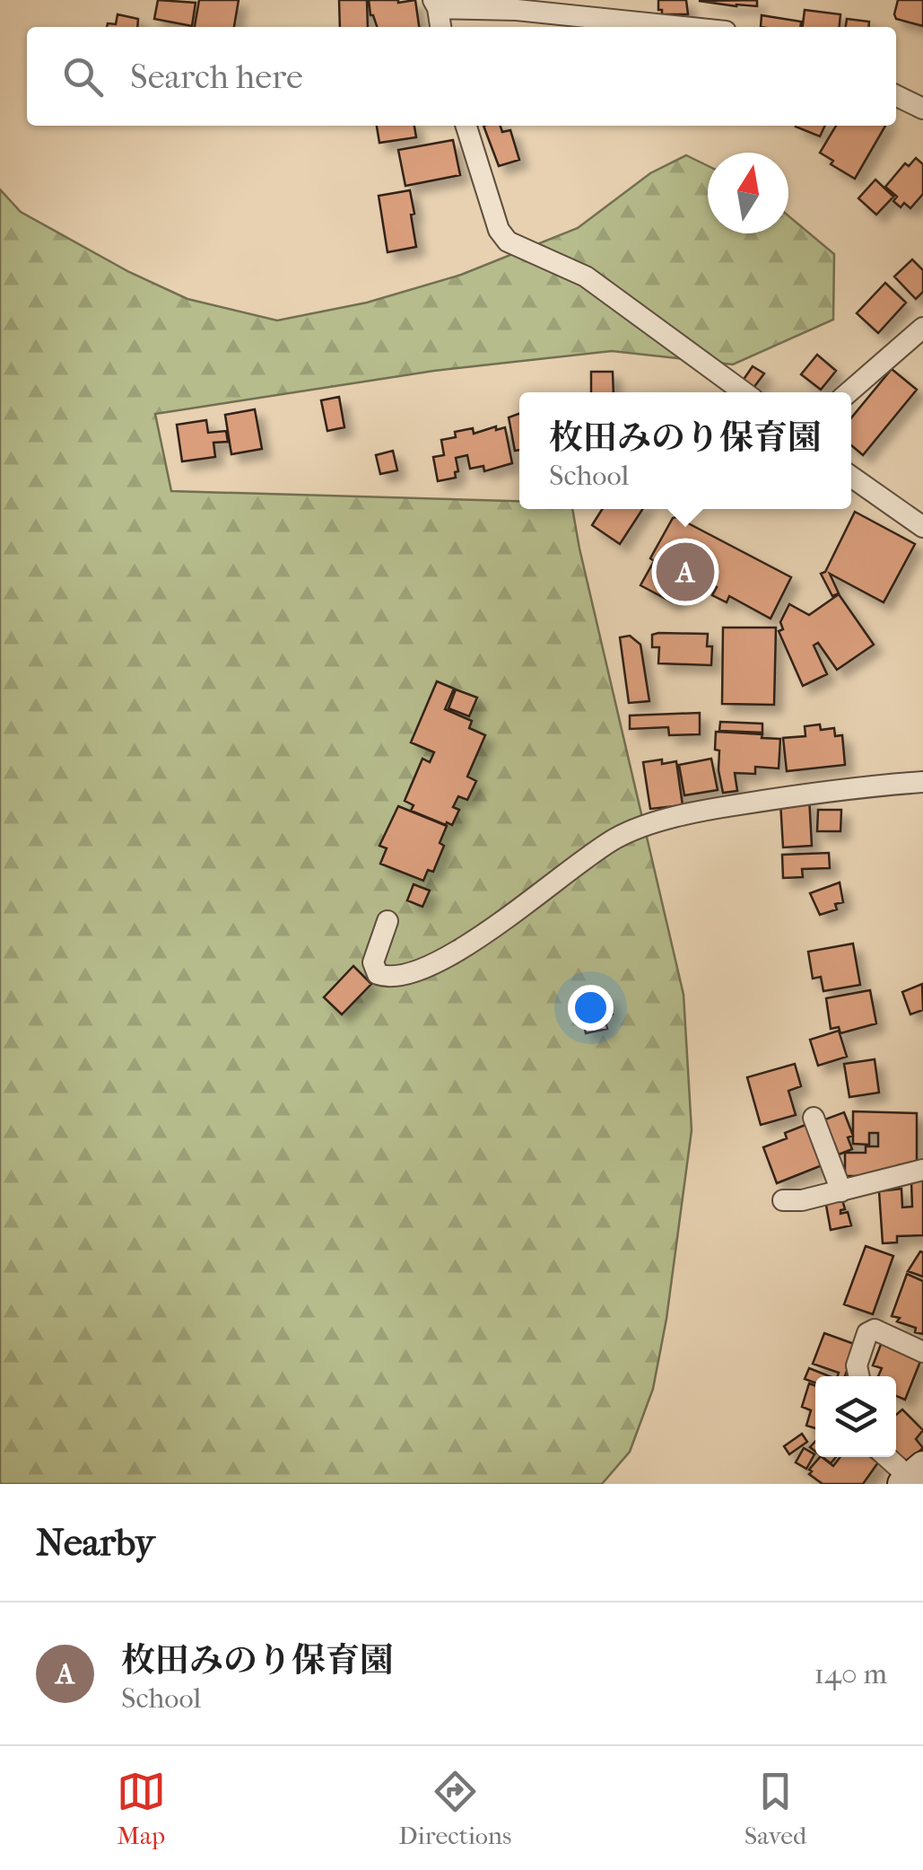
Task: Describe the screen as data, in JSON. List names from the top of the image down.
{
  "north": "top",
  "page": {
    "search": "Search here",
    "popup": ["枚田みのり保育園", "School"],
    "pins": "A",
    "heading": "Nearby",
    "list": [
      {
        "mark": "A",
        "name": "枚田みのり保育園",
        "note": "School",
        "value": "140 m"
      }
    ],
    "nav": ["Map", "Directions", "Saved"]
  }
}
